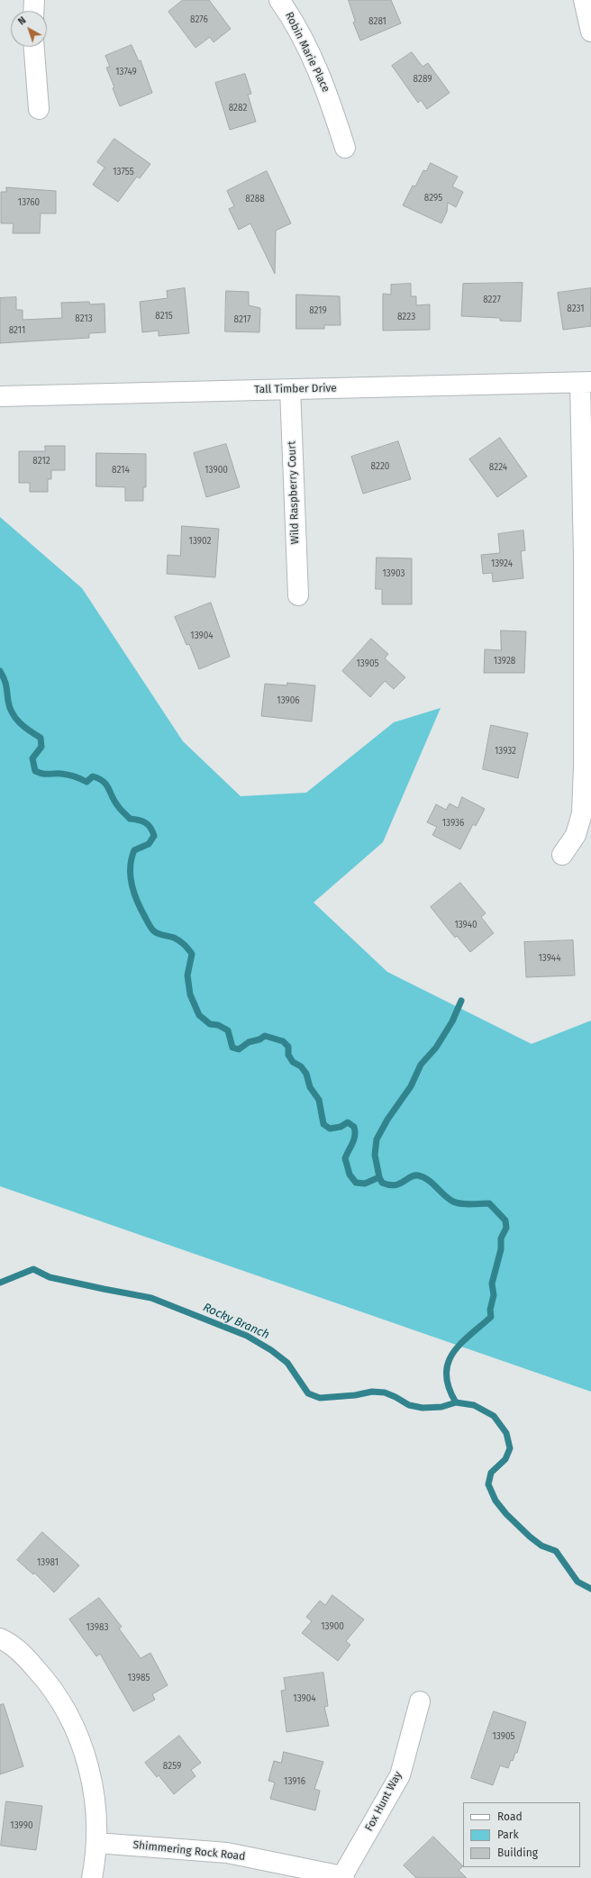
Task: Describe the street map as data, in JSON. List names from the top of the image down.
{
  "streets": {
    "street": [
      "Robin Marie Place",
      "Tall Timber Drive",
      "Wild Raspberry Court",
      "Fox Hunt Way",
      "Shimmering Rock Road"
    ]
  },
  "crossings": [
    ["Tall Timber Drive", "Wild Raspberry Court"],
    ["Fox Hunt Way", "Shimmering Rock Road"]
  ],
  "water": ["Rocky Branch"],
  "house_numbers": [
    "8276",
    "8281",
    "13749",
    "8289",
    "8282",
    "13755",
    "8295",
    "8288",
    "13760",
    "8227",
    "8231",
    "8219",
    "8215",
    "8223",
    "8213",
    "8217",
    "8211",
    "8212",
    "8220",
    "8224",
    "8214",
    "13900",
    "13902",
    "13924",
    "13903",
    "13904",
    "13928",
    "13905",
    "13906",
    "13932",
    "13936",
    "13940",
    "13944",
    "13981",
    "13900",
    "13983",
    "13985",
    "13904",
    "13905",
    "8259",
    "13916",
    "13990"
  ],
  "legend": ["Road", "Park", "Building"],
  "north": "top left"
}
